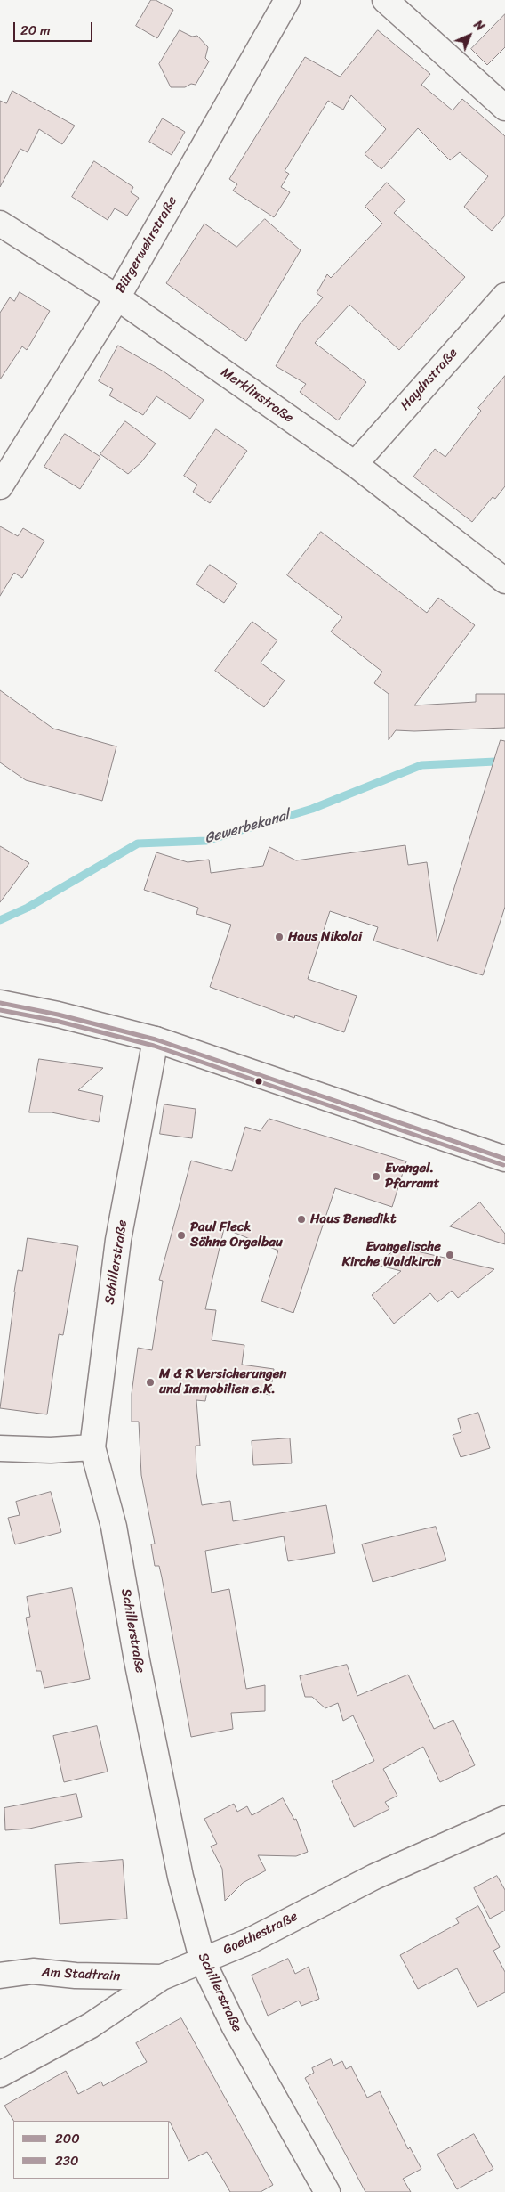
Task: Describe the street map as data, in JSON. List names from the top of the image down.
{
  "streets": {
    "street": [
      "Bürgerwehrstraße",
      "Haydnstraße",
      "Merklinstraße",
      "Schillerstraße",
      "Goethestraße",
      "Am Stadtrain"
    ]
  },
  "crossings": [
    ["Bürgerwehrstraße", "Merklinstraße"],
    ["Haydnstraße", "Merklinstraße"],
    ["Schillerstraße", "Goethestraße"],
    ["Goethestraße", "Am Stadtrain"]
  ],
  "water": ["Gewerbekanal"],
  "places": [
    "Haus Nikolai",
    "Evangel. Pfarramt",
    "Haus Benedikt",
    "Paul Fleck Söhne Orgelbau",
    "Evangelische Kirche Waldkirch",
    "M & R Versicherungen und Immobilien e.K."
  ],
  "lines": ["transit line 200", "transit line 230"],
  "legend": ["200", "230"],
  "scale_bar": "20 m",
  "north": "top right"
}
